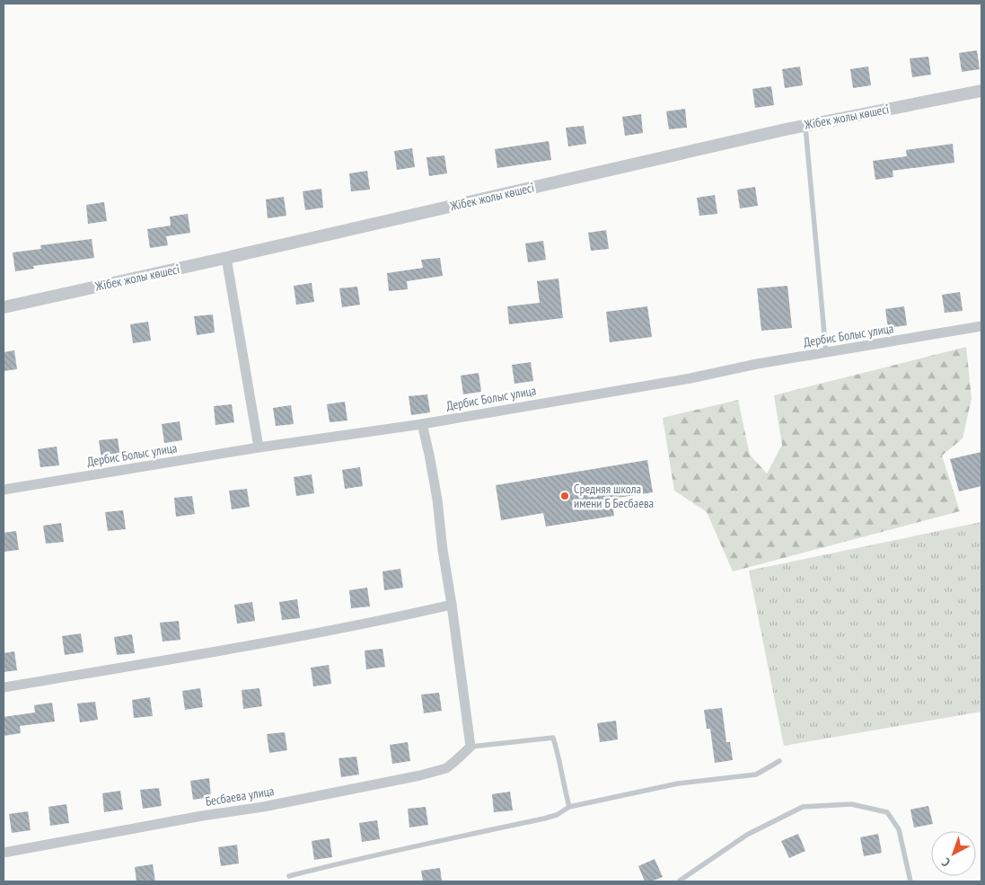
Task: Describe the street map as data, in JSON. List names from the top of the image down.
{
  "streets": {
    "street": ["Жібек жолы көшесі", "Дербис Болыс улица", "Бесбаева улица"]
  },
  "places": ["Средняя школа имени Б Бесбаева"],
  "north": "bottom left"
}
